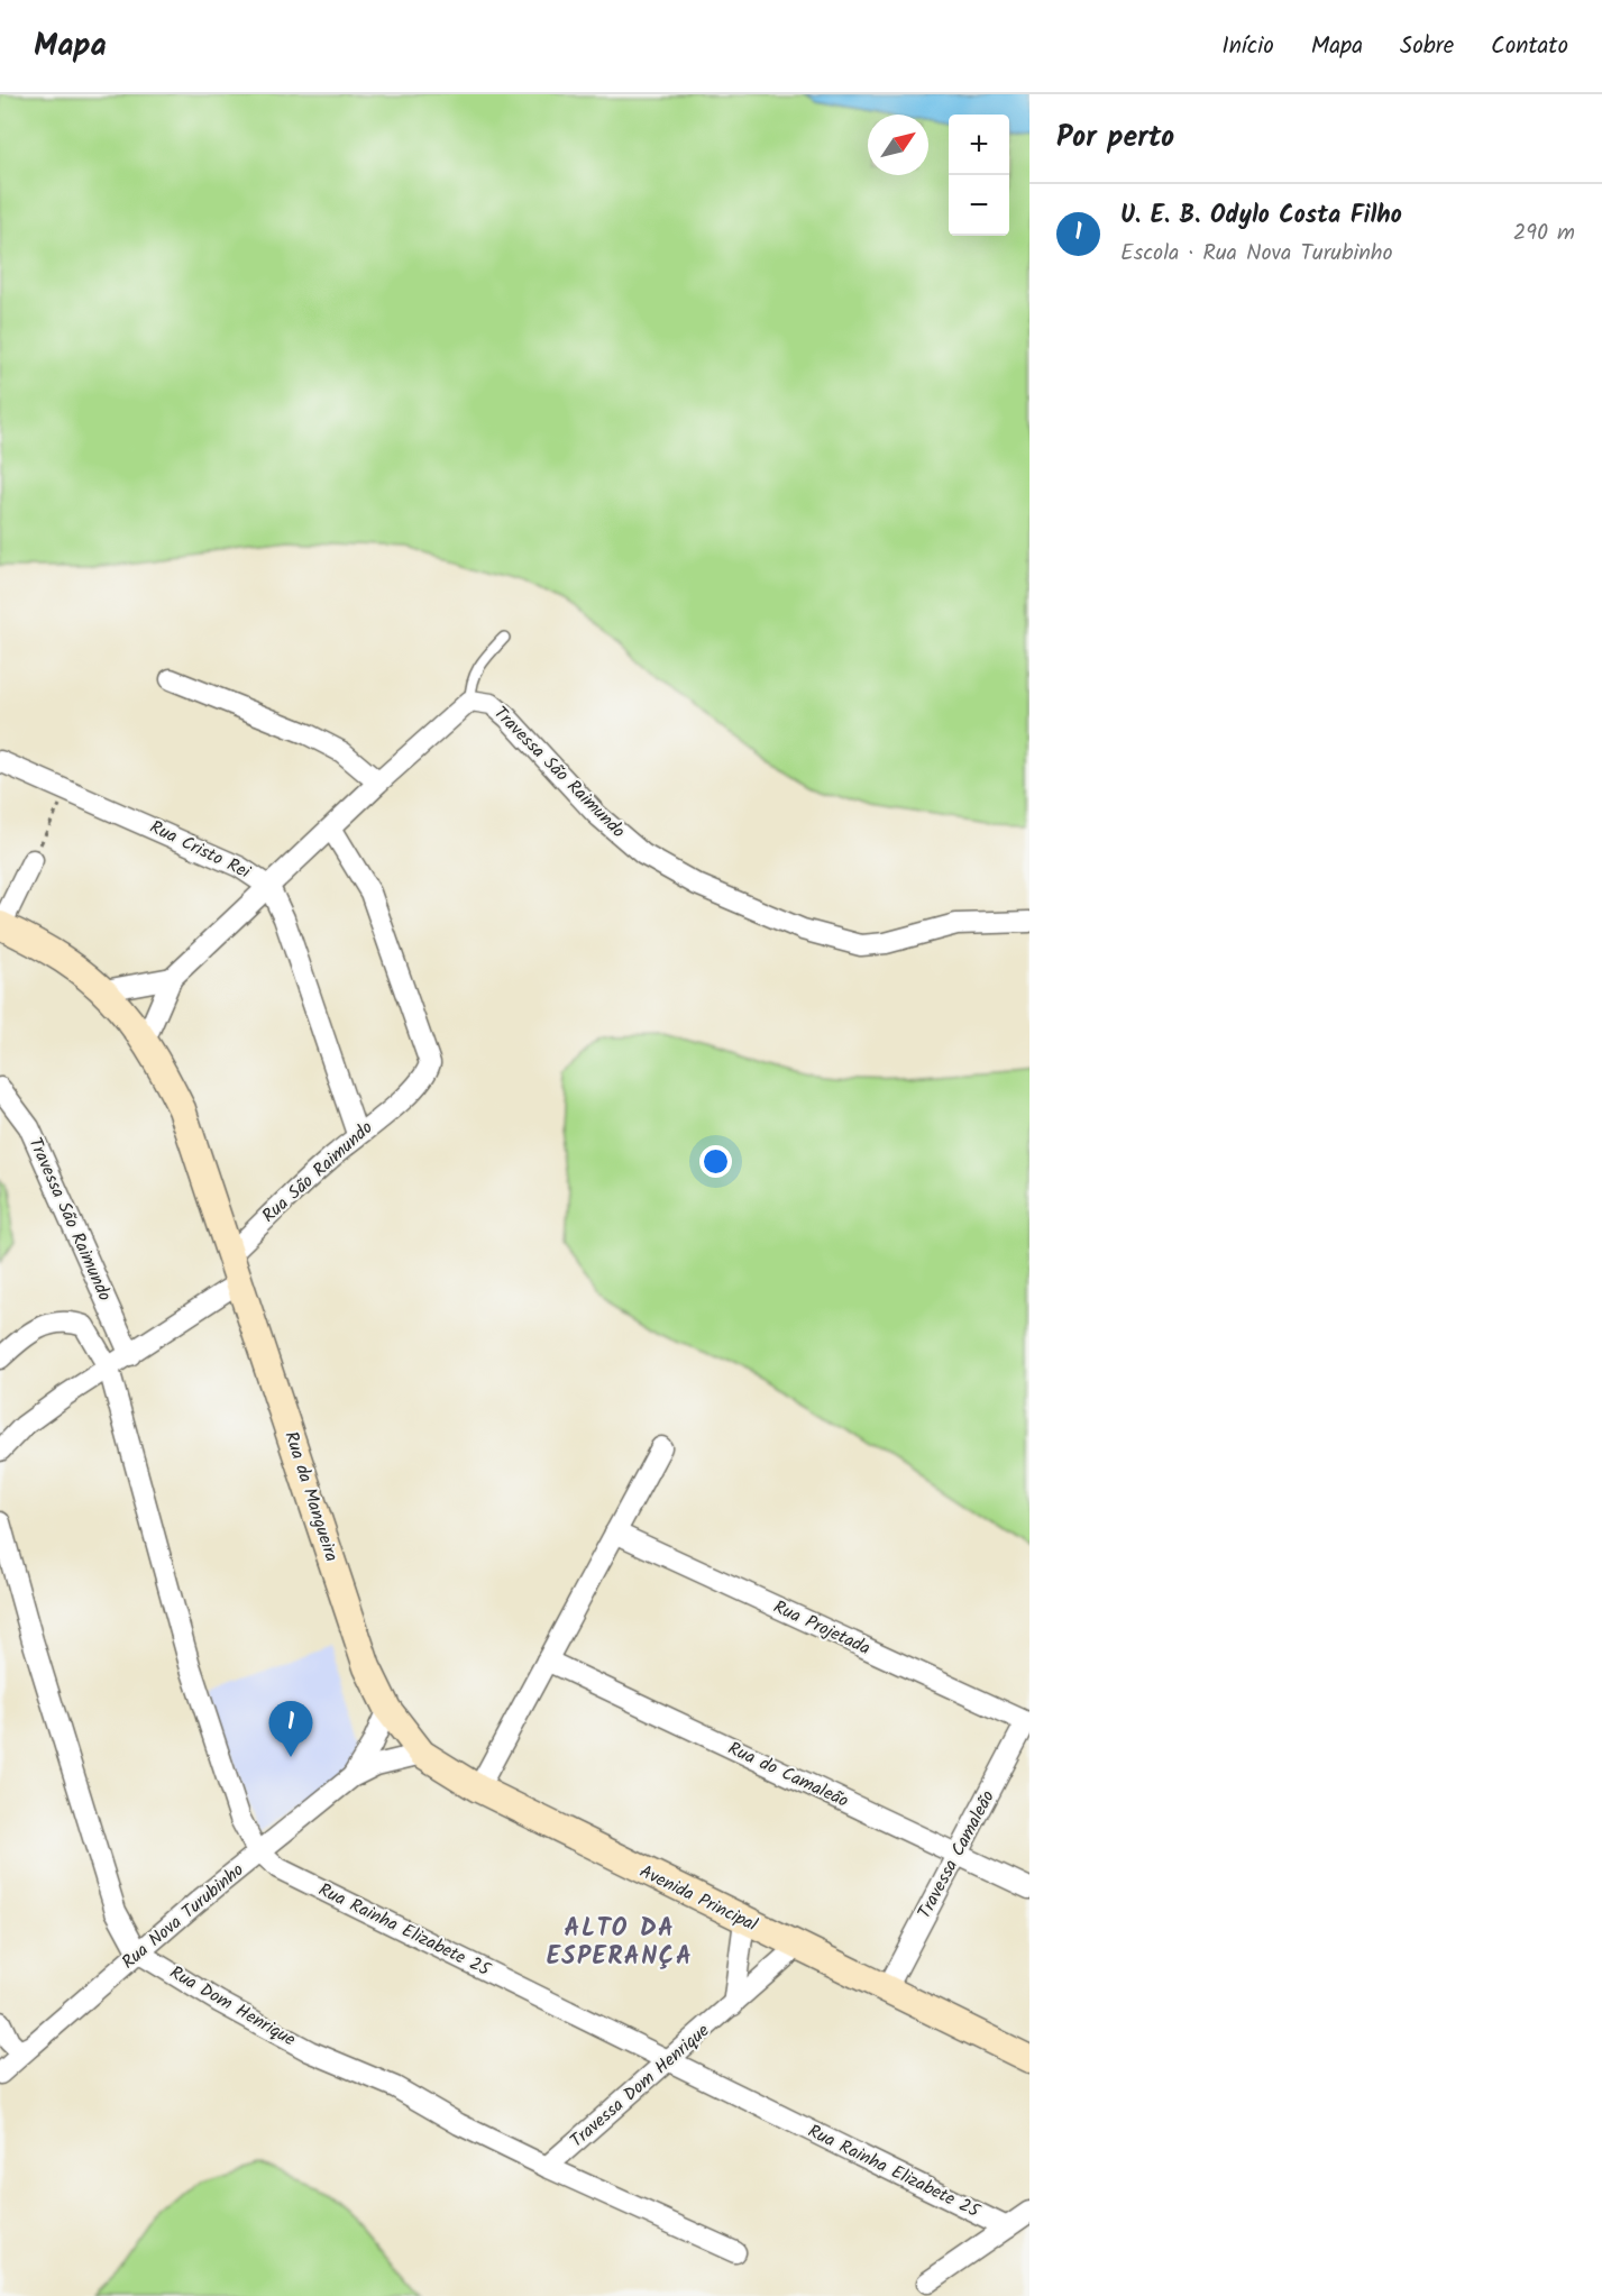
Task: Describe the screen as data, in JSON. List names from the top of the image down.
{
  "streets": {
    "street": [
      "Travessa São Raimundo",
      "Rua Cristo Rei",
      "Rua São Raimundo",
      "Rua da Mangueira",
      "Rua Projetada",
      "Rua do Camaleão",
      "Travessa Camaleão",
      "Avenida Principal",
      "Rua Nova Turubinho",
      "Rua Rainha Elizabete 25",
      "Rua Dom Henrique",
      "Travessa Dom Henrique"
    ]
  },
  "crossings": [
    ["Travessa São Raimundo", "Rua Cristo Rei"],
    ["Travessa São Raimundo", "Rua São Raimundo"],
    ["Travessa São Raimundo", "Rua da Mangueira"],
    ["Travessa São Raimundo", "Rua Rainha Elizabete 25"],
    ["Rua Cristo Rei", "Rua São Raimundo"],
    ["Rua São Raimundo", "Rua da Mangueira"],
    ["Rua da Mangueira", "Avenida Principal"],
    ["Rua da Mangueira", "Rua Nova Turubinho"],
    ["Rua Projetada", "Travessa Camaleão"],
    ["Rua do Camaleão", "Travessa Camaleão"],
    ["Travessa Camaleão", "Avenida Principal"],
    ["Avenida Principal", "Rua Nova Turubinho"],
    ["Avenida Principal", "Travessa Dom Henrique"],
    ["Rua Nova Turubinho", "Rua Rainha Elizabete 25"],
    ["Rua Nova Turubinho", "Rua Dom Henrique"],
    ["Rua Rainha Elizabete 25", "Travessa Dom Henrique"],
    ["Rua Dom Henrique", "Travessa Dom Henrique"]
  ],
  "districts": ["ALTO DA ESPERANÇA"],
  "north": "top right",
  "page": {
    "header": "Mapa",
    "nav": [
      "Início",
      "Mapa",
      "Sobre",
      "Contato"
    ],
    "heading": "Por perto",
    "map_buttons": ["+", "−"],
    "list": [
      {
        "mark": "1",
        "name": "U. E. B. Odylo Costa Filho",
        "note": "Escola · Rua Nova Turubinho",
        "value": "290 m"
      }
    ],
    "pins": "1"
  }
}
